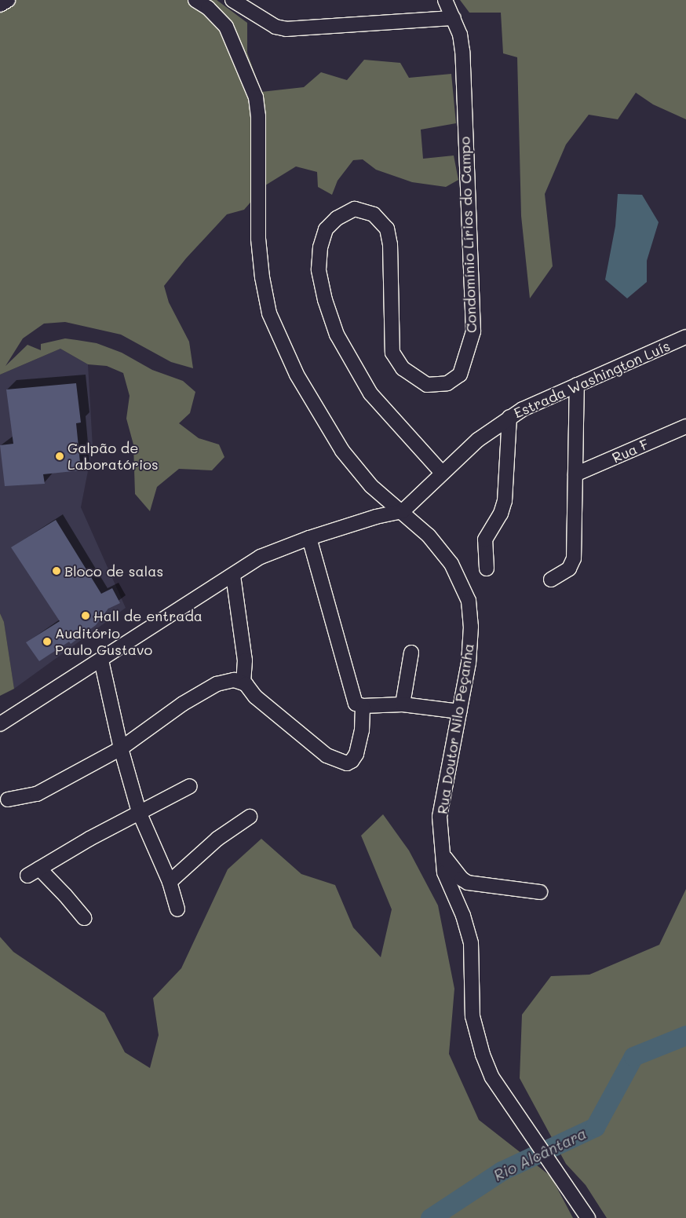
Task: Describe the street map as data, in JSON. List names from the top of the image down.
{
  "streets": {
    "street": [
      "Condomínio Lírios do Campo",
      "Estrada Washington Luís",
      "Rua F",
      "Rua Doutor Nilo Peçanha"
    ]
  },
  "crossings": [
    ["Condomínio Lírios do Campo", "Estrada Washington Luís"],
    ["Estrada Washington Luís", "Rua Doutor Nilo Peçanha"]
  ],
  "water": ["Rio Alcântara"],
  "places": [
    "Galpão de Laboratórios",
    "Bloco de salas",
    "Hall de entrada",
    "Auditório Paulo Gustavo"
  ]
}
